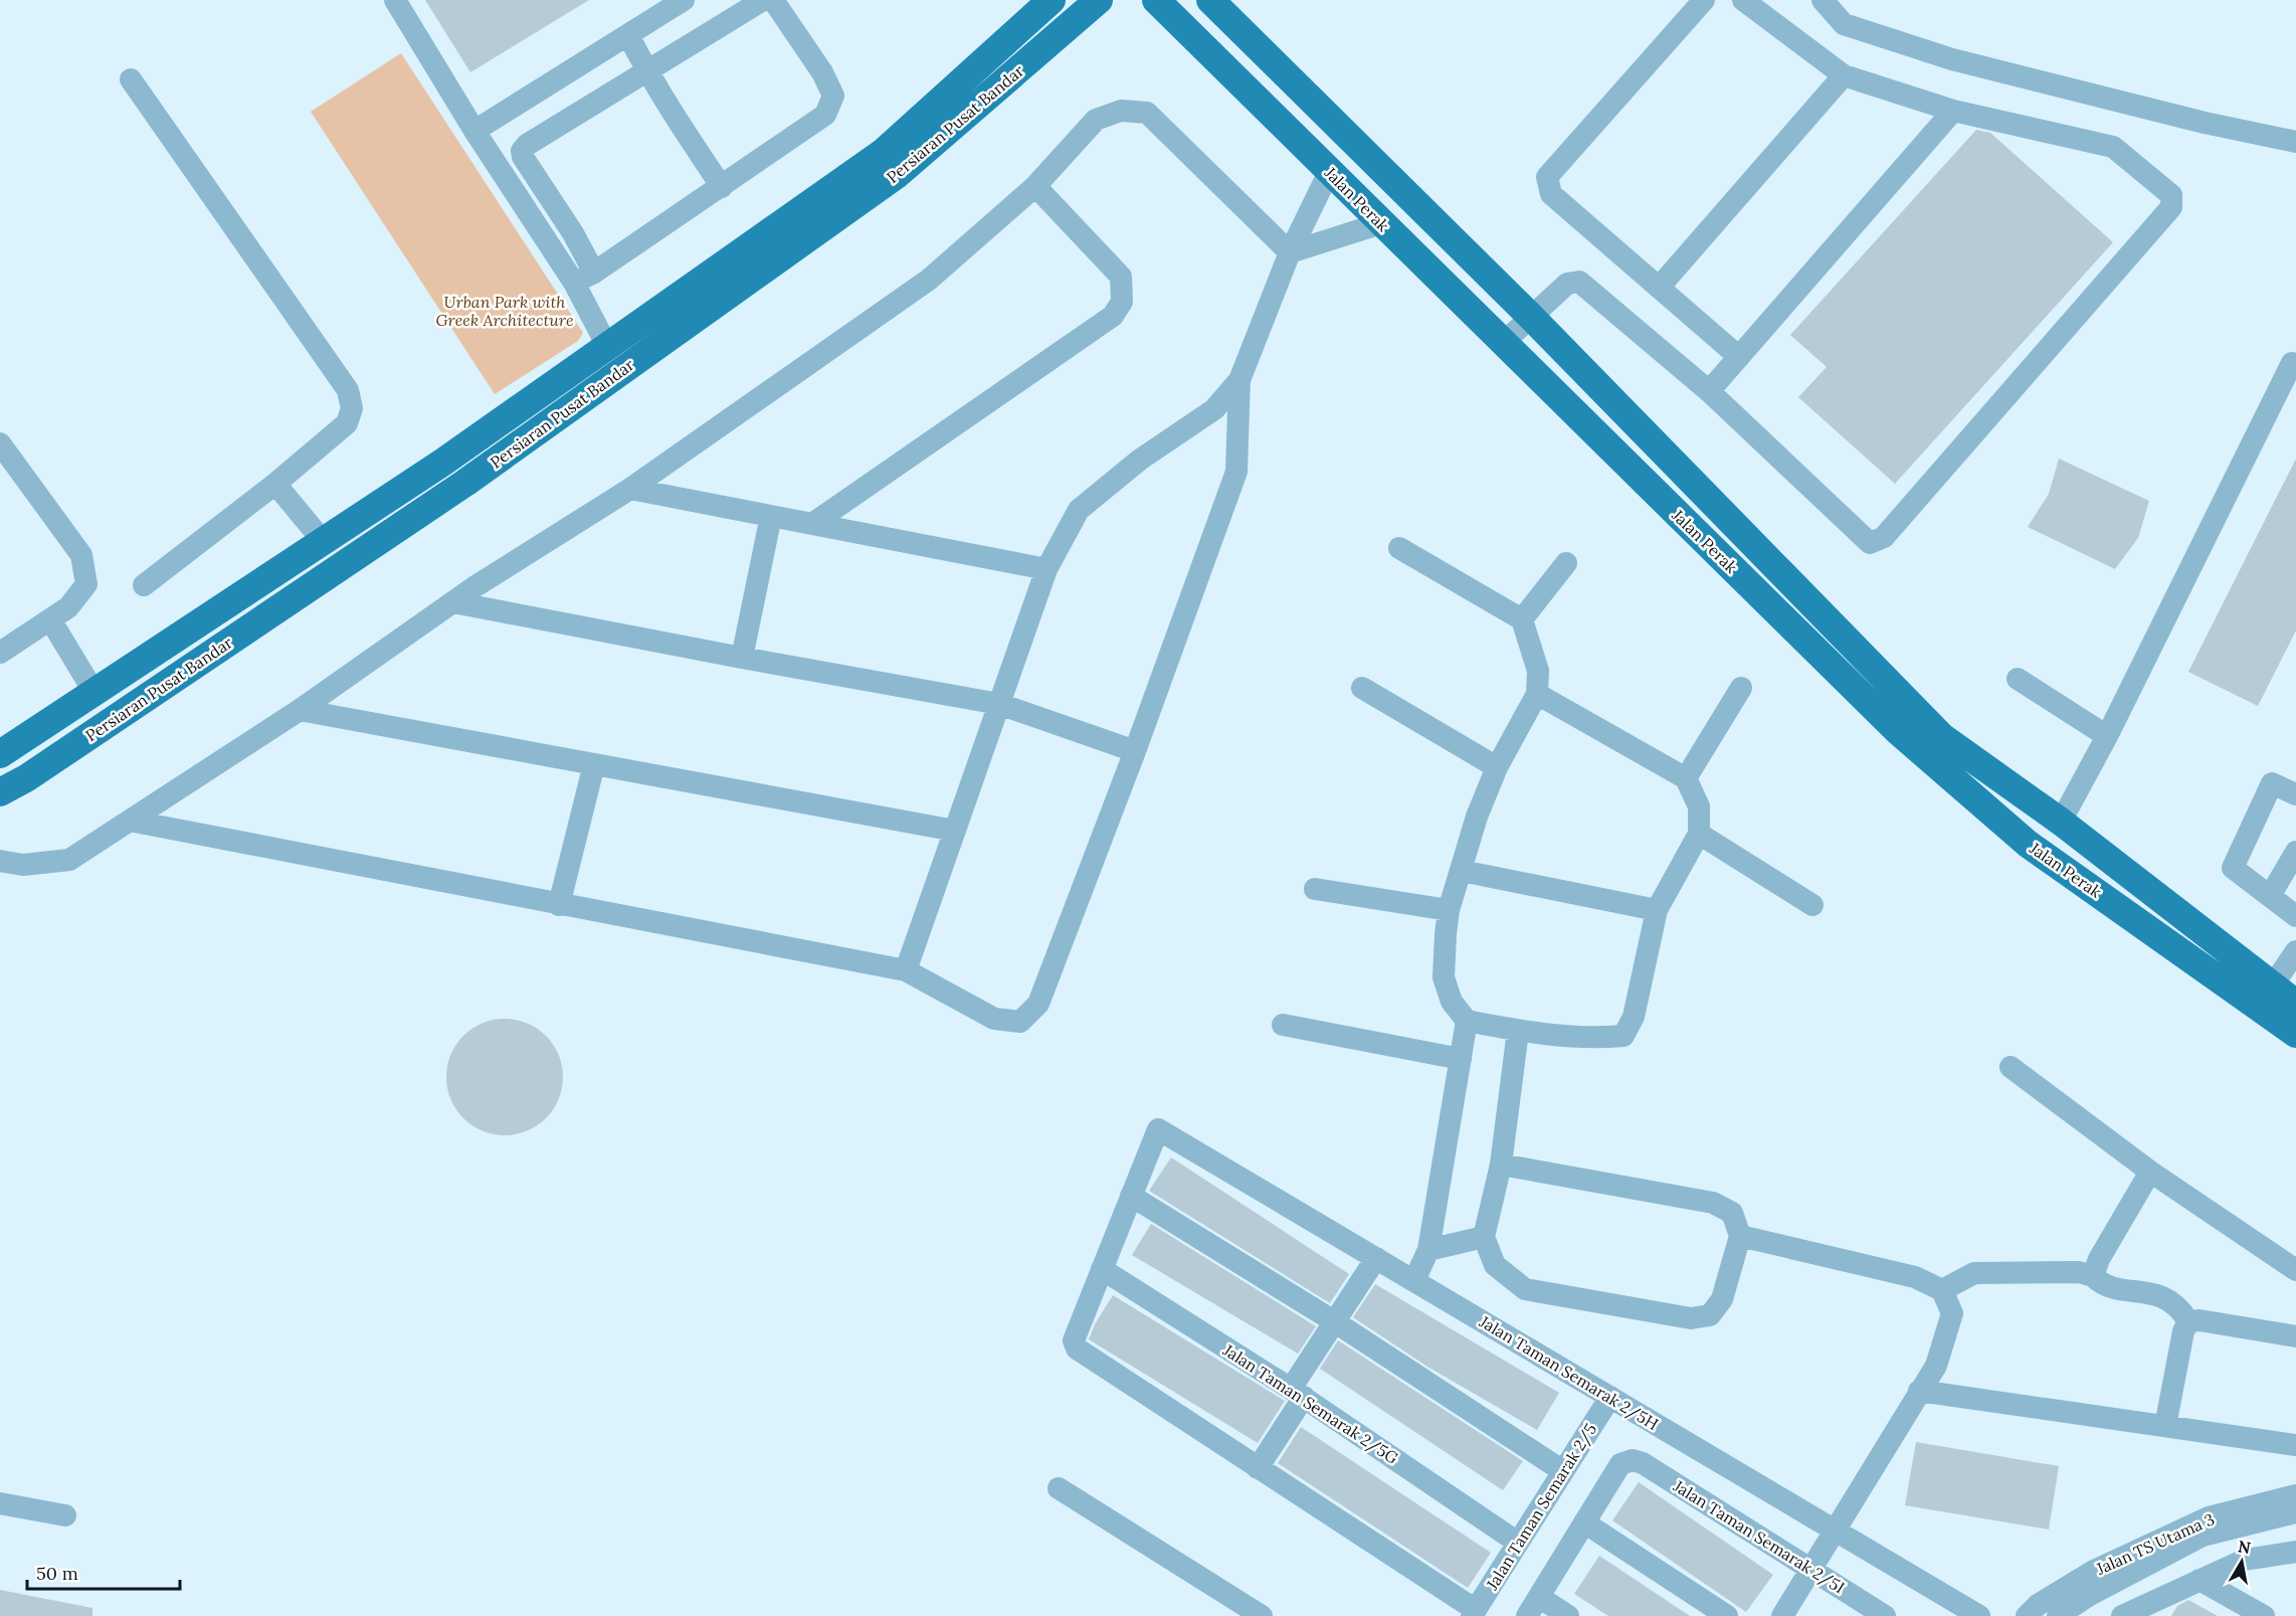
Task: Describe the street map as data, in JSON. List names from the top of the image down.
{
  "streets": {
    "main road": ["Persiaran Pusat Bandar", "Jalan Perak"],
    "street": [
      "Jalan Taman Semarak 2/5H",
      "Jalan Taman Semarak 2/5G",
      "Jalan Taman Semarak 2/5",
      "Jalan Taman Semarak 2/5I",
      "Jalan TS Utama 3"
    ]
  },
  "crossings": [
    ["Jalan Taman Semarak 2/5H", "Jalan Taman Semarak 2/5"],
    ["Jalan Taman Semarak 2/5G", "Jalan Taman Semarak 2/5"]
  ],
  "parks": ["Urban Park with Greek Architecture"],
  "scale_bar": "50 m",
  "north": "top"
}
